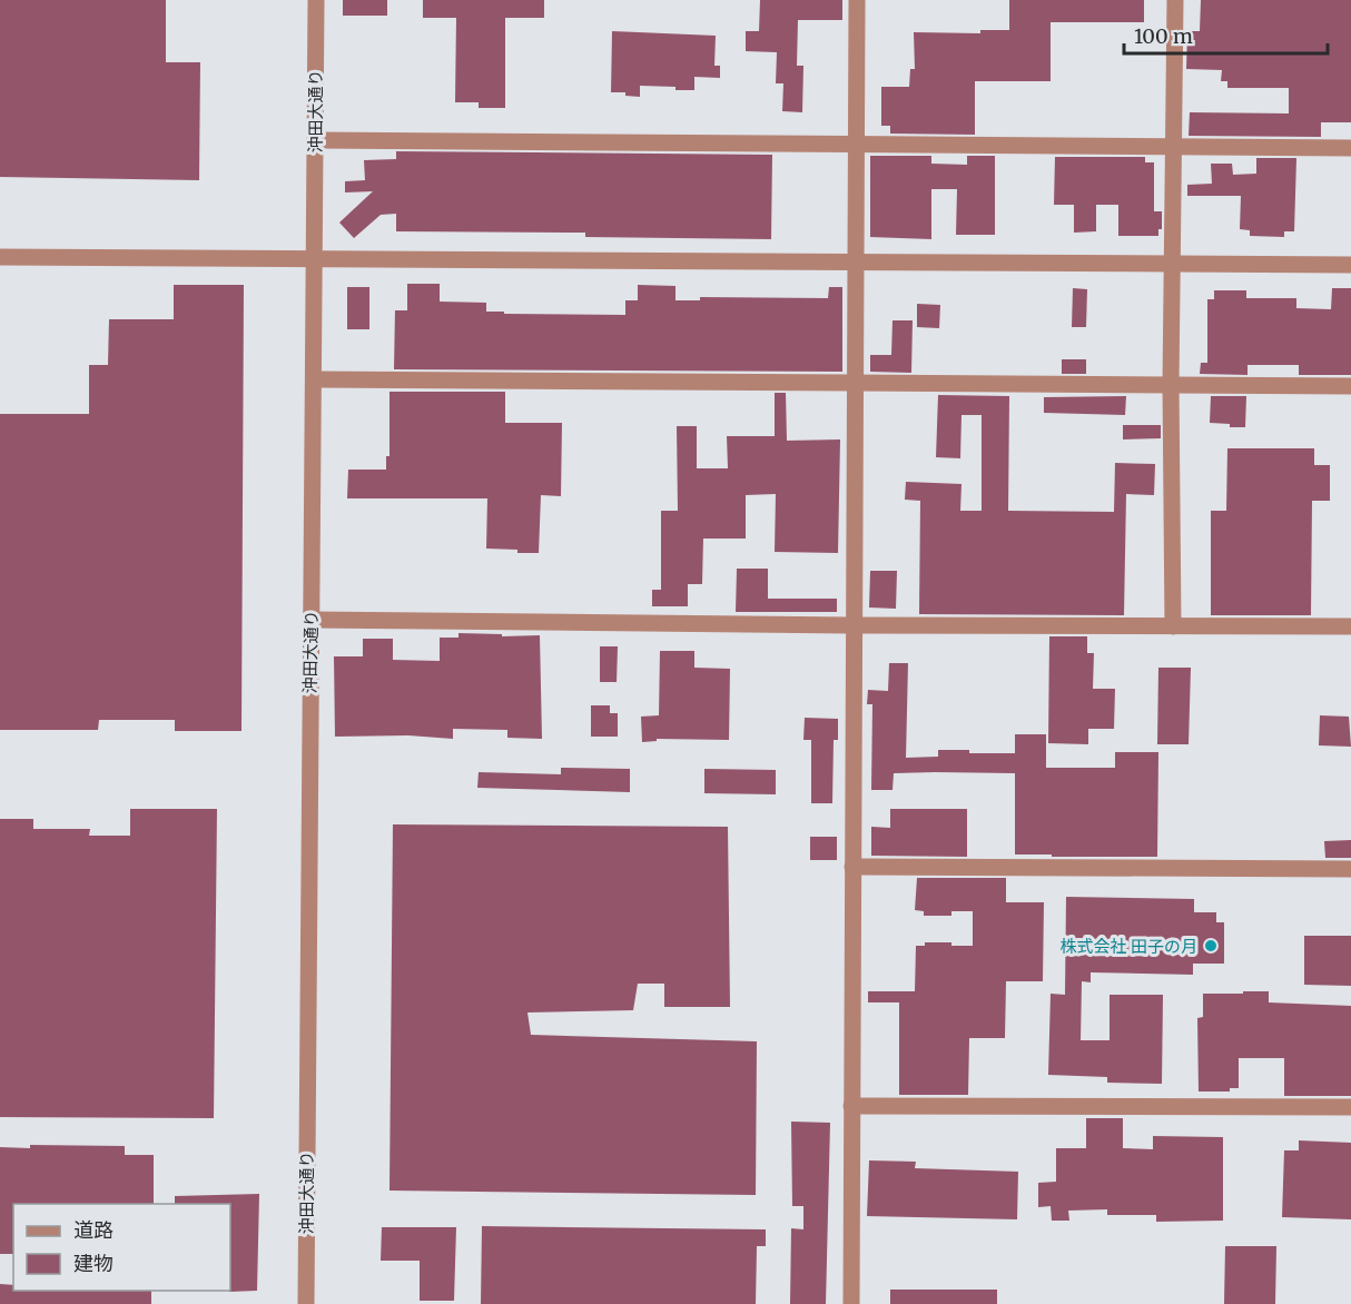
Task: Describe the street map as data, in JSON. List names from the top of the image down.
{
  "streets": {
    "street": ["沖田大通り"]
  },
  "places": ["株式会社 田子の月"],
  "legend": ["道路", "建物"],
  "scale_bar": "100 m"
}
